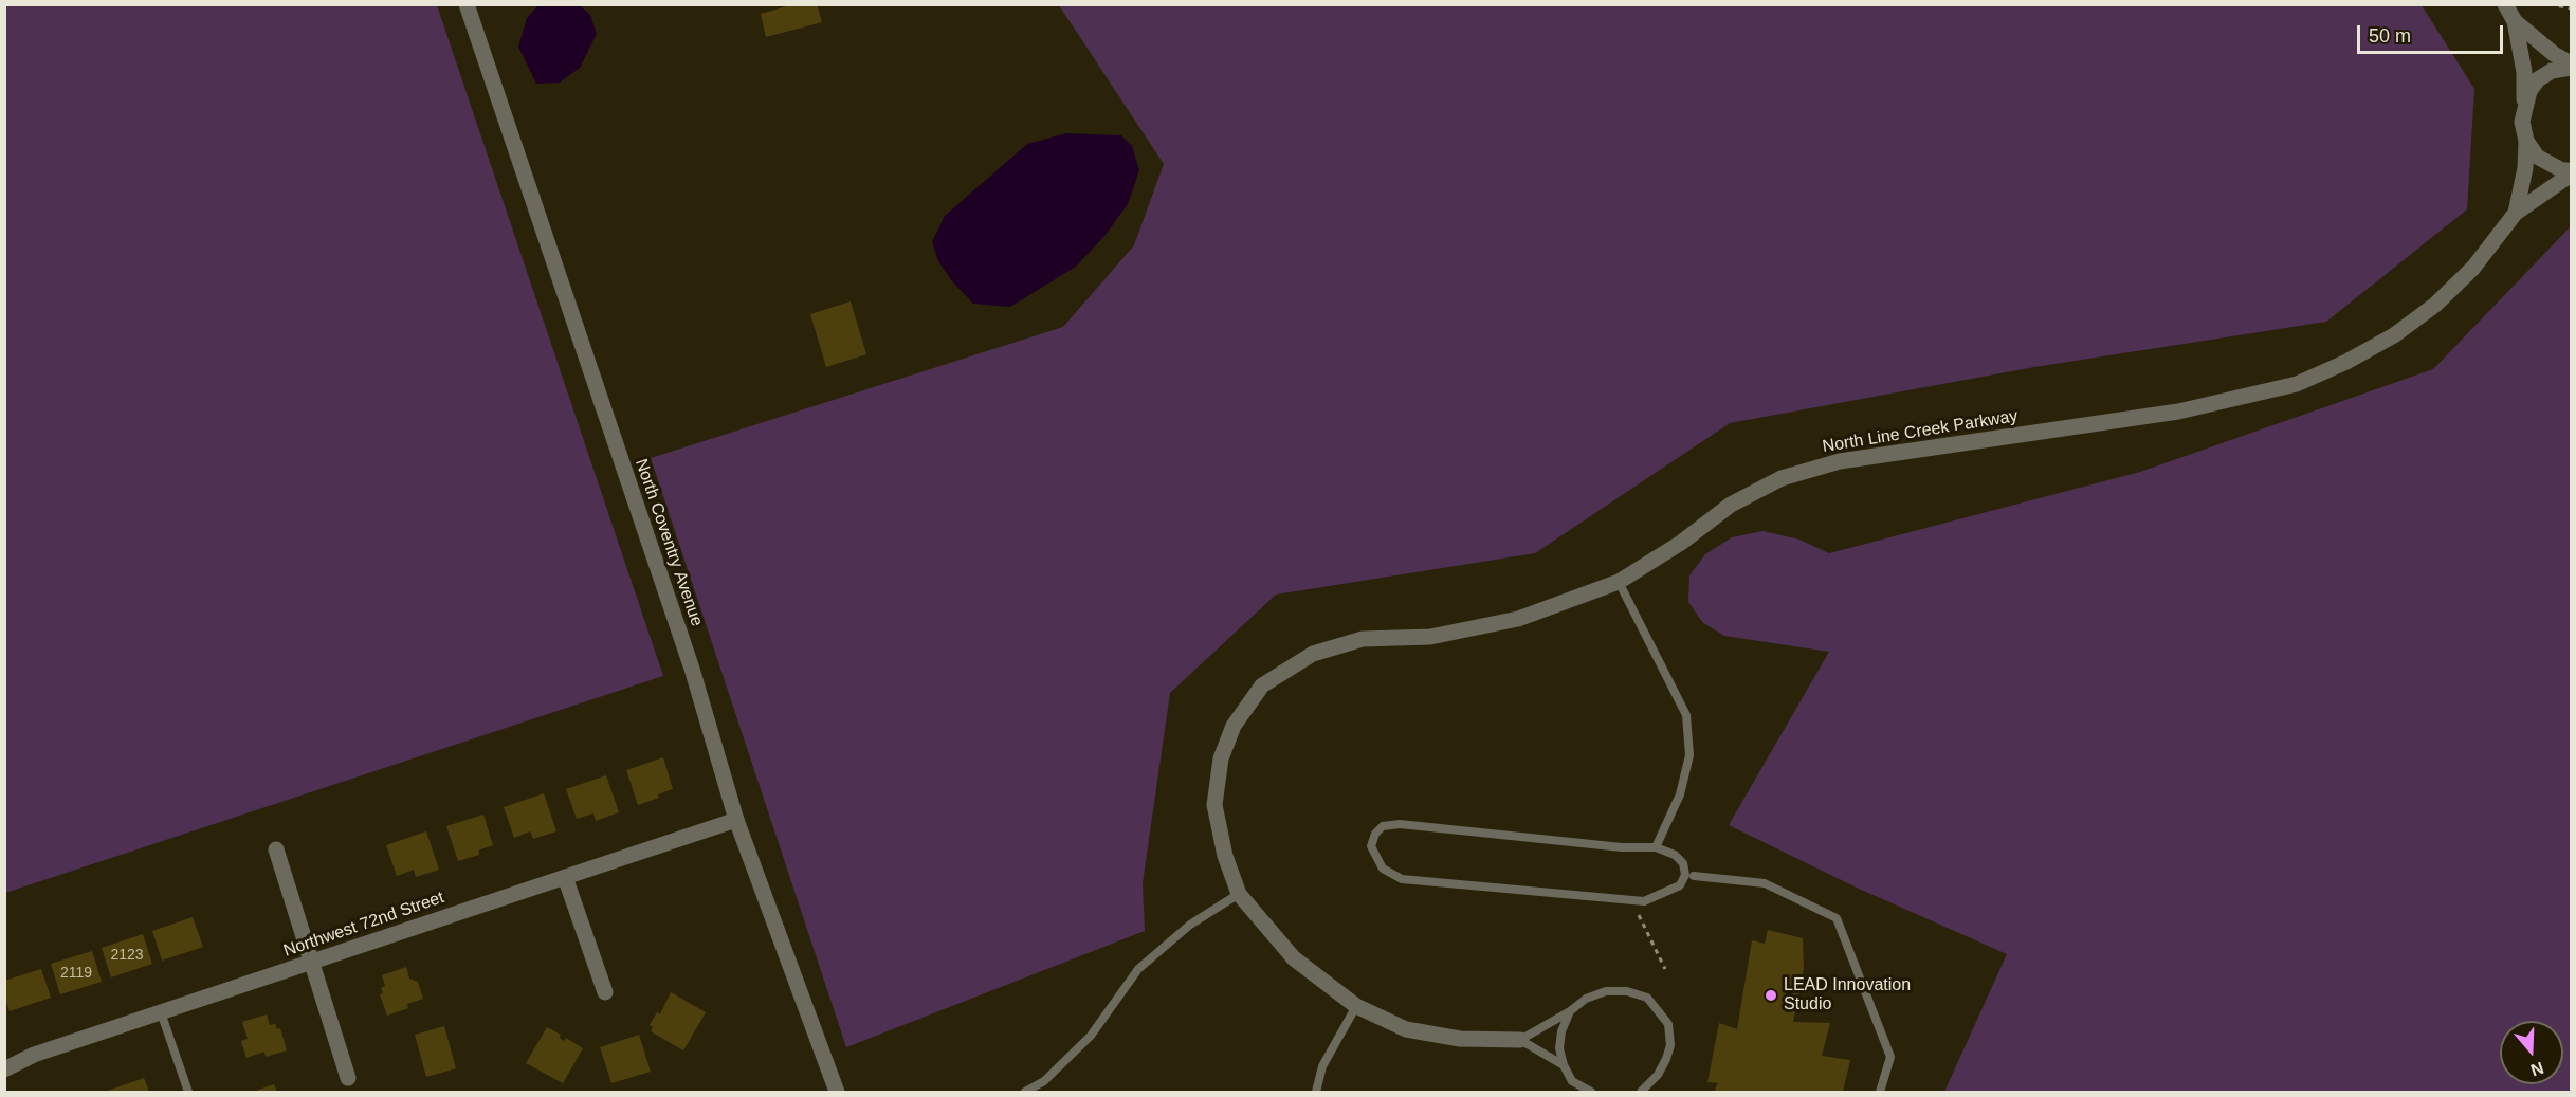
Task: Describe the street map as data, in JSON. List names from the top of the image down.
{
  "streets": {
    "street": ["North Line Creek Parkway", "North Coventry Avenue", "Northwest 72nd Street"]
  },
  "crossings": [
    ["North Coventry Avenue", "Northwest 72nd Street"]
  ],
  "places": ["LEAD Innovation Studio"],
  "house_numbers": ["2123", "2119"],
  "scale_bar": "50 m",
  "north": "bottom"
}
